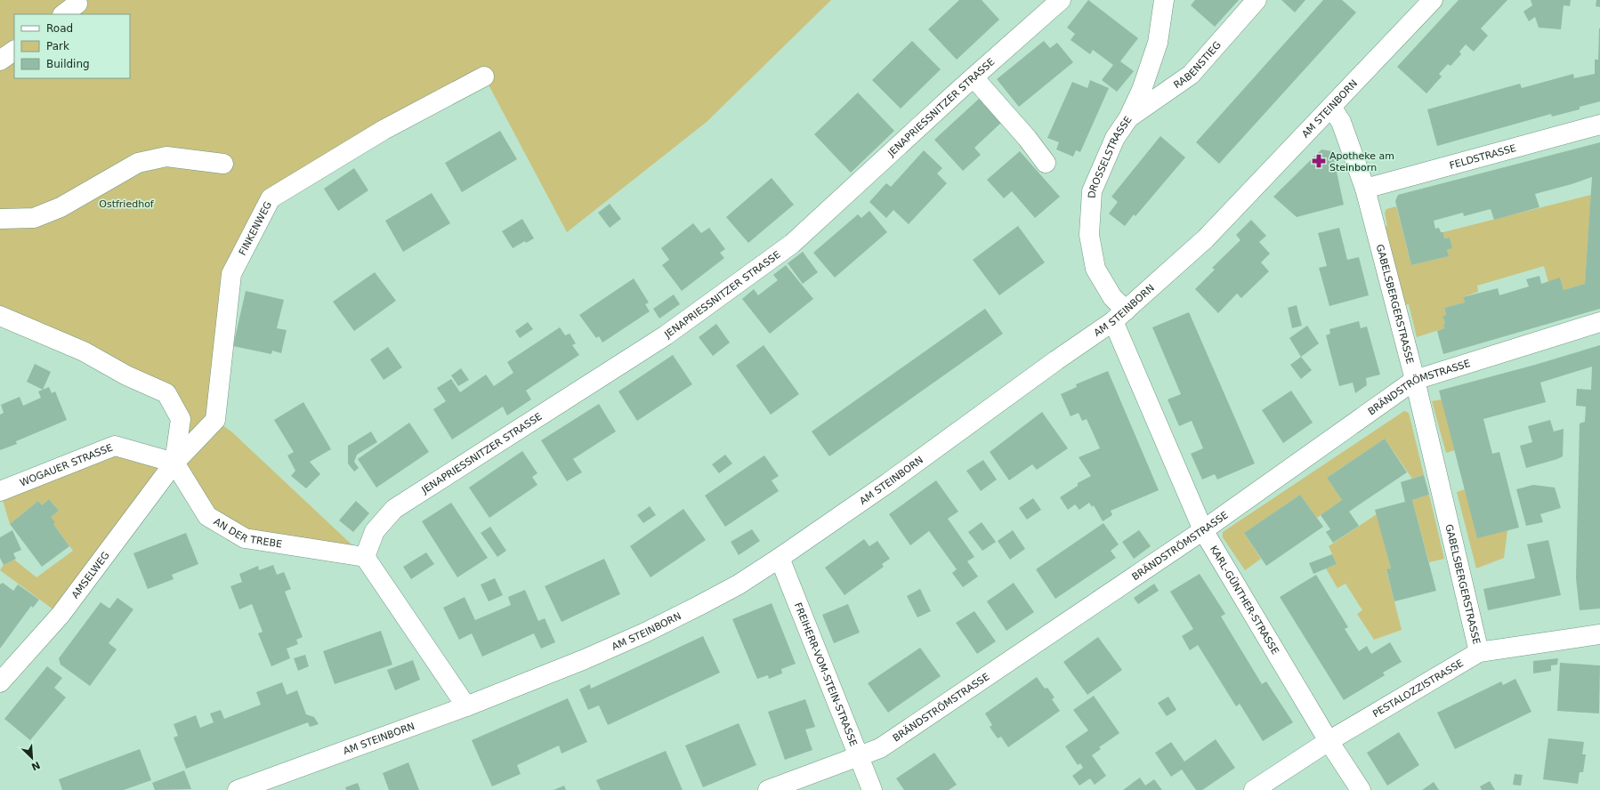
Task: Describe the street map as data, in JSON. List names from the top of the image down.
{
  "streets": {
    "street": [
      "RABENSTIEG",
      "JENAPRIESSNITZER STRASSE",
      "AM STEINBORN",
      "FELDSTRASSE",
      "DROSSELSTRASSE",
      "FINKENWEG",
      "GABELSBERGERSTRASSE",
      "BRÄNDSTRÖMSTRASSE",
      "WOGAUER STRASSE",
      "AN DER TREBE",
      "AMSELWEG",
      "KARL-GÜNTHER-STRASSE",
      "FREIHERR-VOM-STEIN-STRASSE",
      "PESTALOZZISTRASSE"
    ]
  },
  "crossings": [
    ["RABENSTIEG", "DROSSELSTRASSE"],
    ["JENAPRIESSNITZER STRASSE", "AN DER TREBE"],
    ["AM STEINBORN", "DROSSELSTRASSE"],
    ["AM STEINBORN", "GABELSBERGERSTRASSE"],
    ["AM STEINBORN", "KARL-GÜNTHER-STRASSE"],
    ["AM STEINBORN", "FREIHERR-VOM-STEIN-STRASSE"],
    ["FELDSTRASSE", "GABELSBERGERSTRASSE"],
    ["DROSSELSTRASSE", "KARL-GÜNTHER-STRASSE"],
    ["FINKENWEG", "WOGAUER STRASSE"],
    ["FINKENWEG", "AN DER TREBE"],
    ["FINKENWEG", "AMSELWEG"],
    ["GABELSBERGERSTRASSE", "BRÄNDSTRÖMSTRASSE"],
    ["GABELSBERGERSTRASSE", "PESTALOZZISTRASSE"],
    ["BRÄNDSTRÖMSTRASSE", "KARL-GÜNTHER-STRASSE"],
    ["BRÄNDSTRÖMSTRASSE", "FREIHERR-VOM-STEIN-STRASSE"],
    ["WOGAUER STRASSE", "AN DER TREBE"],
    ["WOGAUER STRASSE", "AMSELWEG"],
    ["AN DER TREBE", "AMSELWEG"],
    ["KARL-GÜNTHER-STRASSE", "PESTALOZZISTRASSE"]
  ],
  "parks": ["Ostfriedhof"],
  "places": {
    "pharmacy": ["Apotheke am Steinborn"]
  },
  "legend": ["Road", "Park", "Building"],
  "north": "bottom right"
}
